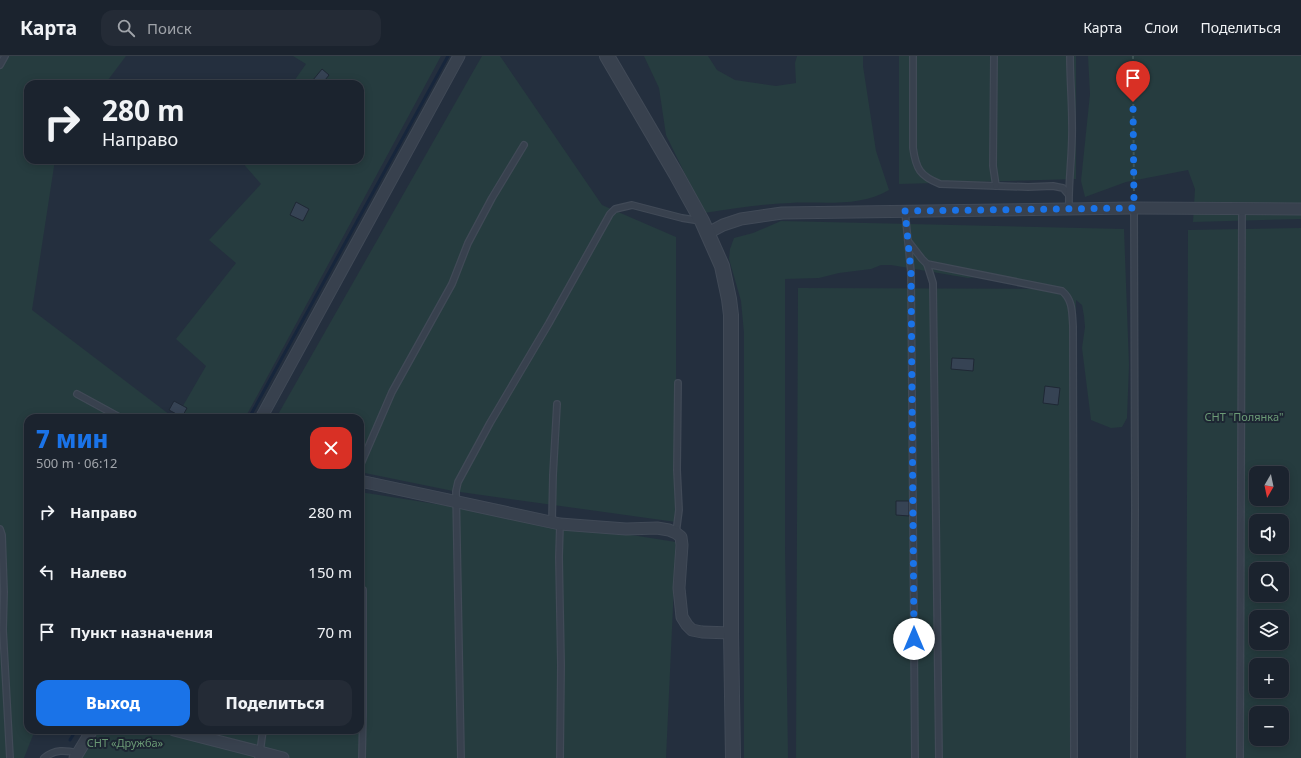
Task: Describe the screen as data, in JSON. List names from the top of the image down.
{
  "parks": ["СНТ \"Полянка\"", "СНТ «Дружба»"],
  "north": "bottom",
  "page": {
    "header": "Карта",
    "search": "Поиск",
    "nav": ["Карта", "Слои", "Поделиться"],
    "turn": ["280 m", "Направо"],
    "heading": ["7 мин", "500 m · 06:12"],
    "map_buttons": ["+", "−"],
    "list": [
      {
        "name": "Направо",
        "value": "280 m"
      },
      {
        "name": "Налево",
        "value": "150 m"
      },
      {
        "name": "Пункт назначения",
        "value": "70 m"
      }
    ],
    "buttons": ["Выход", "Поделиться"]
  }
}
